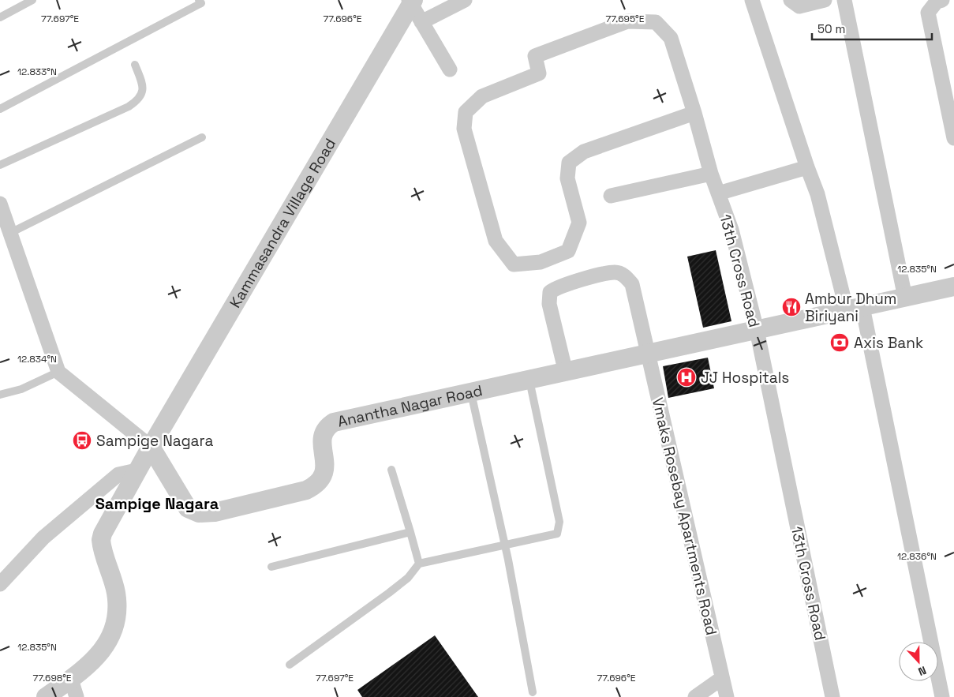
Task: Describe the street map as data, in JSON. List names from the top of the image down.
{
  "streets": {
    "street": [
      "Kammasandra Village Road",
      "13th Cross Road",
      "Anantha Nagar Road",
      "Vmaks Rosebay Apartments Road"
    ]
  },
  "crossings": [
    ["Kammasandra Village Road", "Anantha Nagar Road"],
    ["13th Cross Road", "Anantha Nagar Road"],
    ["Anantha Nagar Road", "Vmaks Rosebay Apartments Road"]
  ],
  "districts": ["Sampige Nagara"],
  "places": {
    "restaurant": ["Ambur Dhum Biriyani"],
    "bank": ["Axis Bank"],
    "hospital": ["JJ Hospitals"],
    "bus stop": ["Sampige Nagara"]
  },
  "scale_bar": "50 m",
  "north": "bottom",
  "coordinates": [
    "77.697°E",
    "77.696°E",
    "77.695°E",
    "12.833°N",
    "12.835°N",
    "12.834°N",
    "12.836°N",
    "77.698°E"
  ]
}
